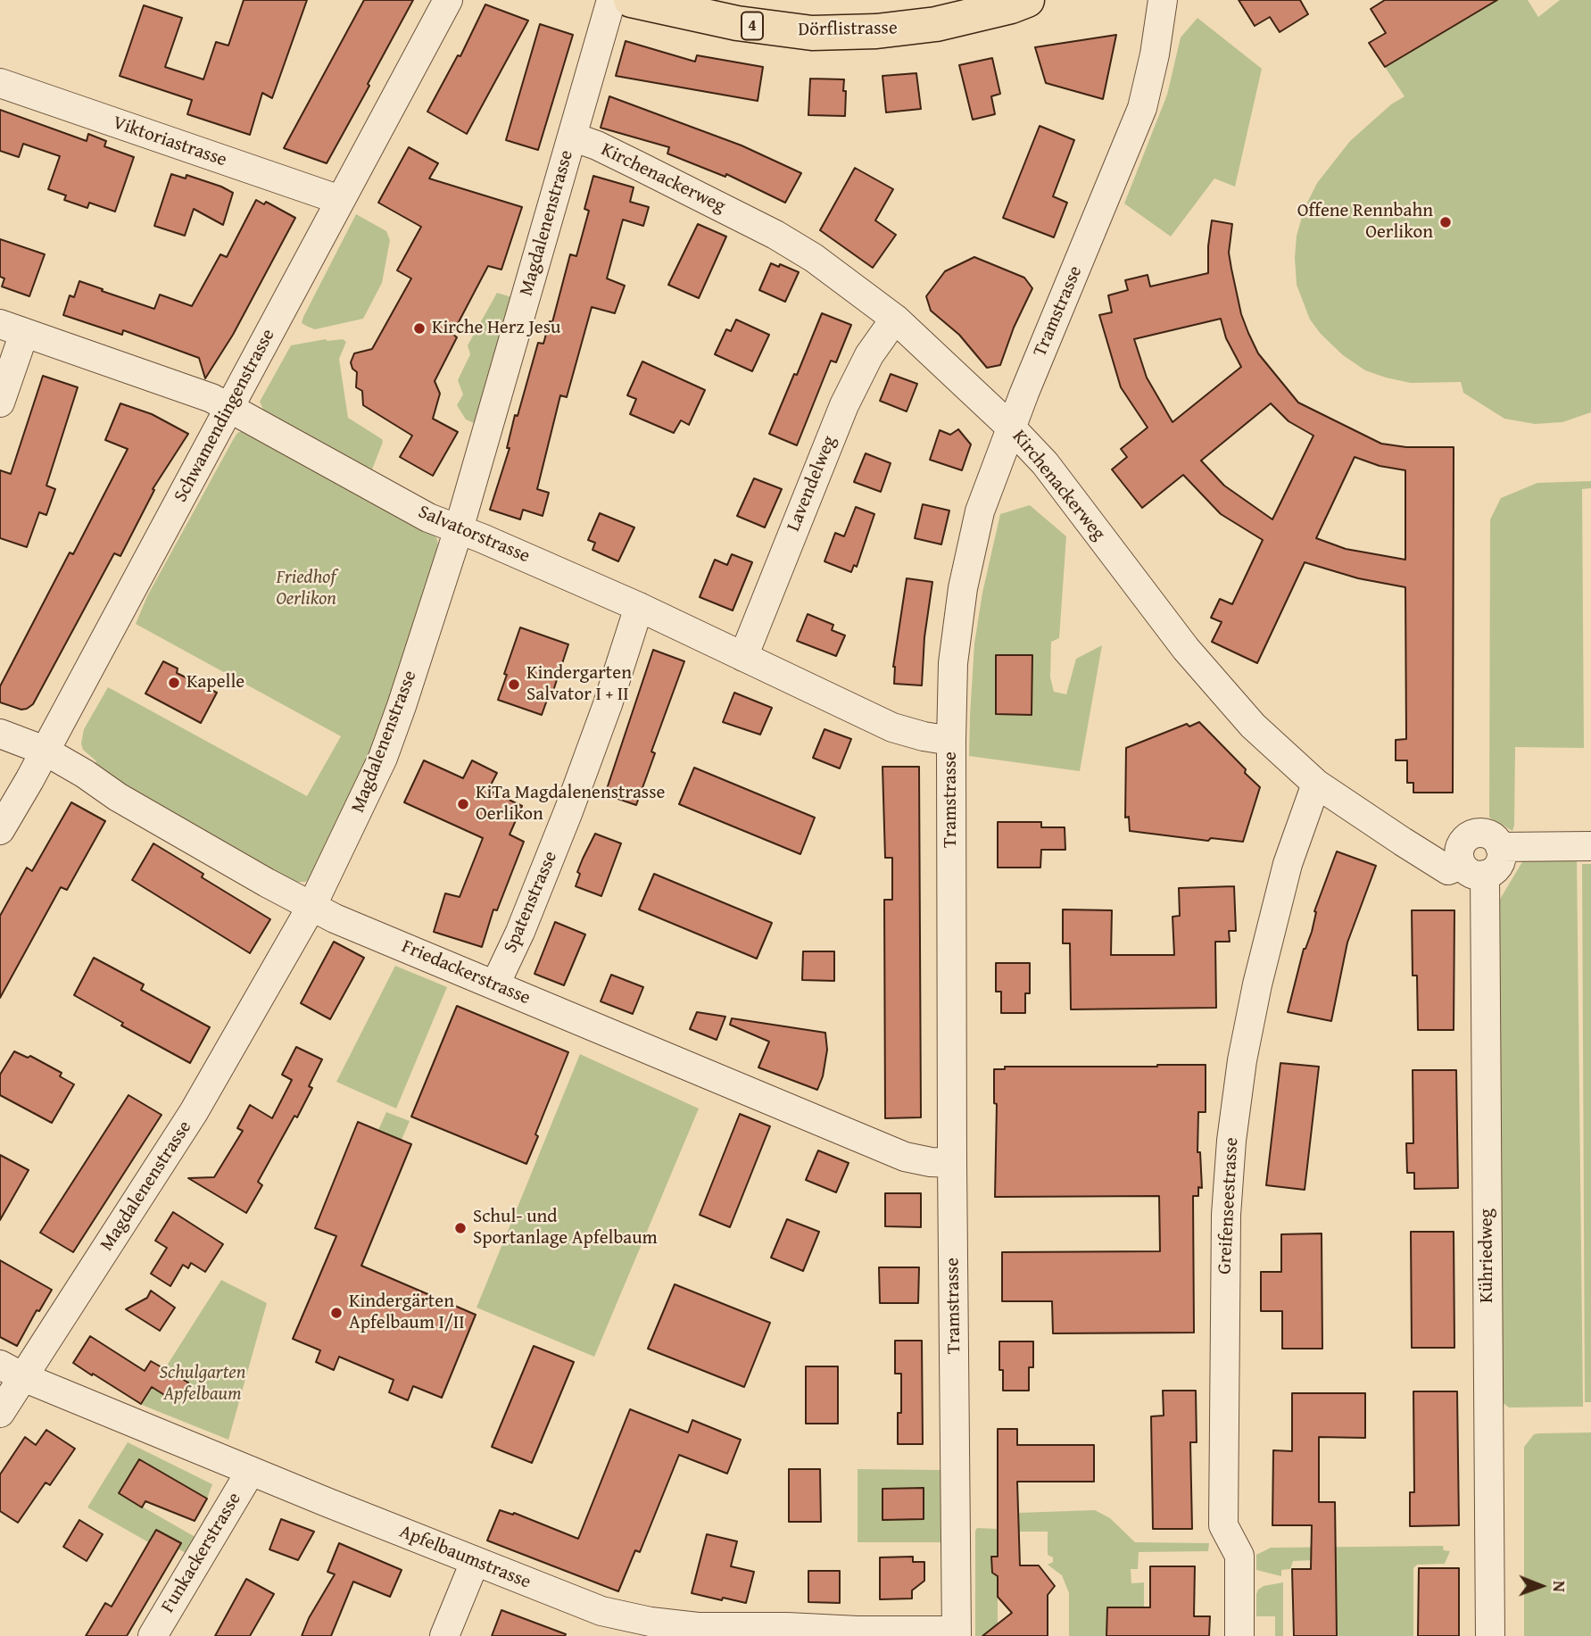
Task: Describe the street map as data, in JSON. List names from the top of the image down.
{
  "streets": {
    "main road": ["4", "Dörflistrasse"],
    "street": [
      "Viktoriastrasse",
      "Kirchenackerweg",
      "Magdalenenstrasse",
      "Tramstrasse",
      "Schwamendingenstrasse",
      "Lavendelweg",
      "Salvatorstrasse",
      "Spatenstrasse",
      "Friedackerstrasse",
      "Greifenseestrasse",
      "Kühriedweg",
      "Funkackerstrasse",
      "Apfelbaumstrasse"
    ]
  },
  "crossings": [
    ["Viktoriastrasse", "Schwamendingenstrasse"],
    ["Kirchenackerweg", "Magdalenenstrasse"],
    ["Kirchenackerweg", "Tramstrasse"],
    ["Kirchenackerweg", "Lavendelweg"],
    ["Kirchenackerweg", "Greifenseestrasse"],
    ["Kirchenackerweg", "Kühriedweg"],
    ["Magdalenenstrasse", "Salvatorstrasse"],
    ["Magdalenenstrasse", "Friedackerstrasse"],
    ["Magdalenenstrasse", "Apfelbaumstrasse"],
    ["Tramstrasse", "Salvatorstrasse"],
    ["Tramstrasse", "Friedackerstrasse"],
    ["Tramstrasse", "Apfelbaumstrasse"],
    ["Schwamendingenstrasse", "Salvatorstrasse"],
    ["Schwamendingenstrasse", "Friedackerstrasse"],
    ["Lavendelweg", "Salvatorstrasse"],
    ["Salvatorstrasse", "Spatenstrasse"],
    ["Spatenstrasse", "Friedackerstrasse"],
    ["Funkackerstrasse", "Apfelbaumstrasse"]
  ],
  "parks": ["Friedhof Oerlikon", "Schulgarten Apfelbaum"],
  "places": [
    "Offene Rennbahn Oerlikon",
    "Kirche Herz Jesu",
    "Kapelle",
    "Kindergarten Salvator I + II",
    "KiTa Magdalenenstrasse Oerlikon",
    "Schul- und Sportanlage Apfelbaum",
    "Kindergärten Apfelbaum I/II"
  ],
  "north": "right"
}
